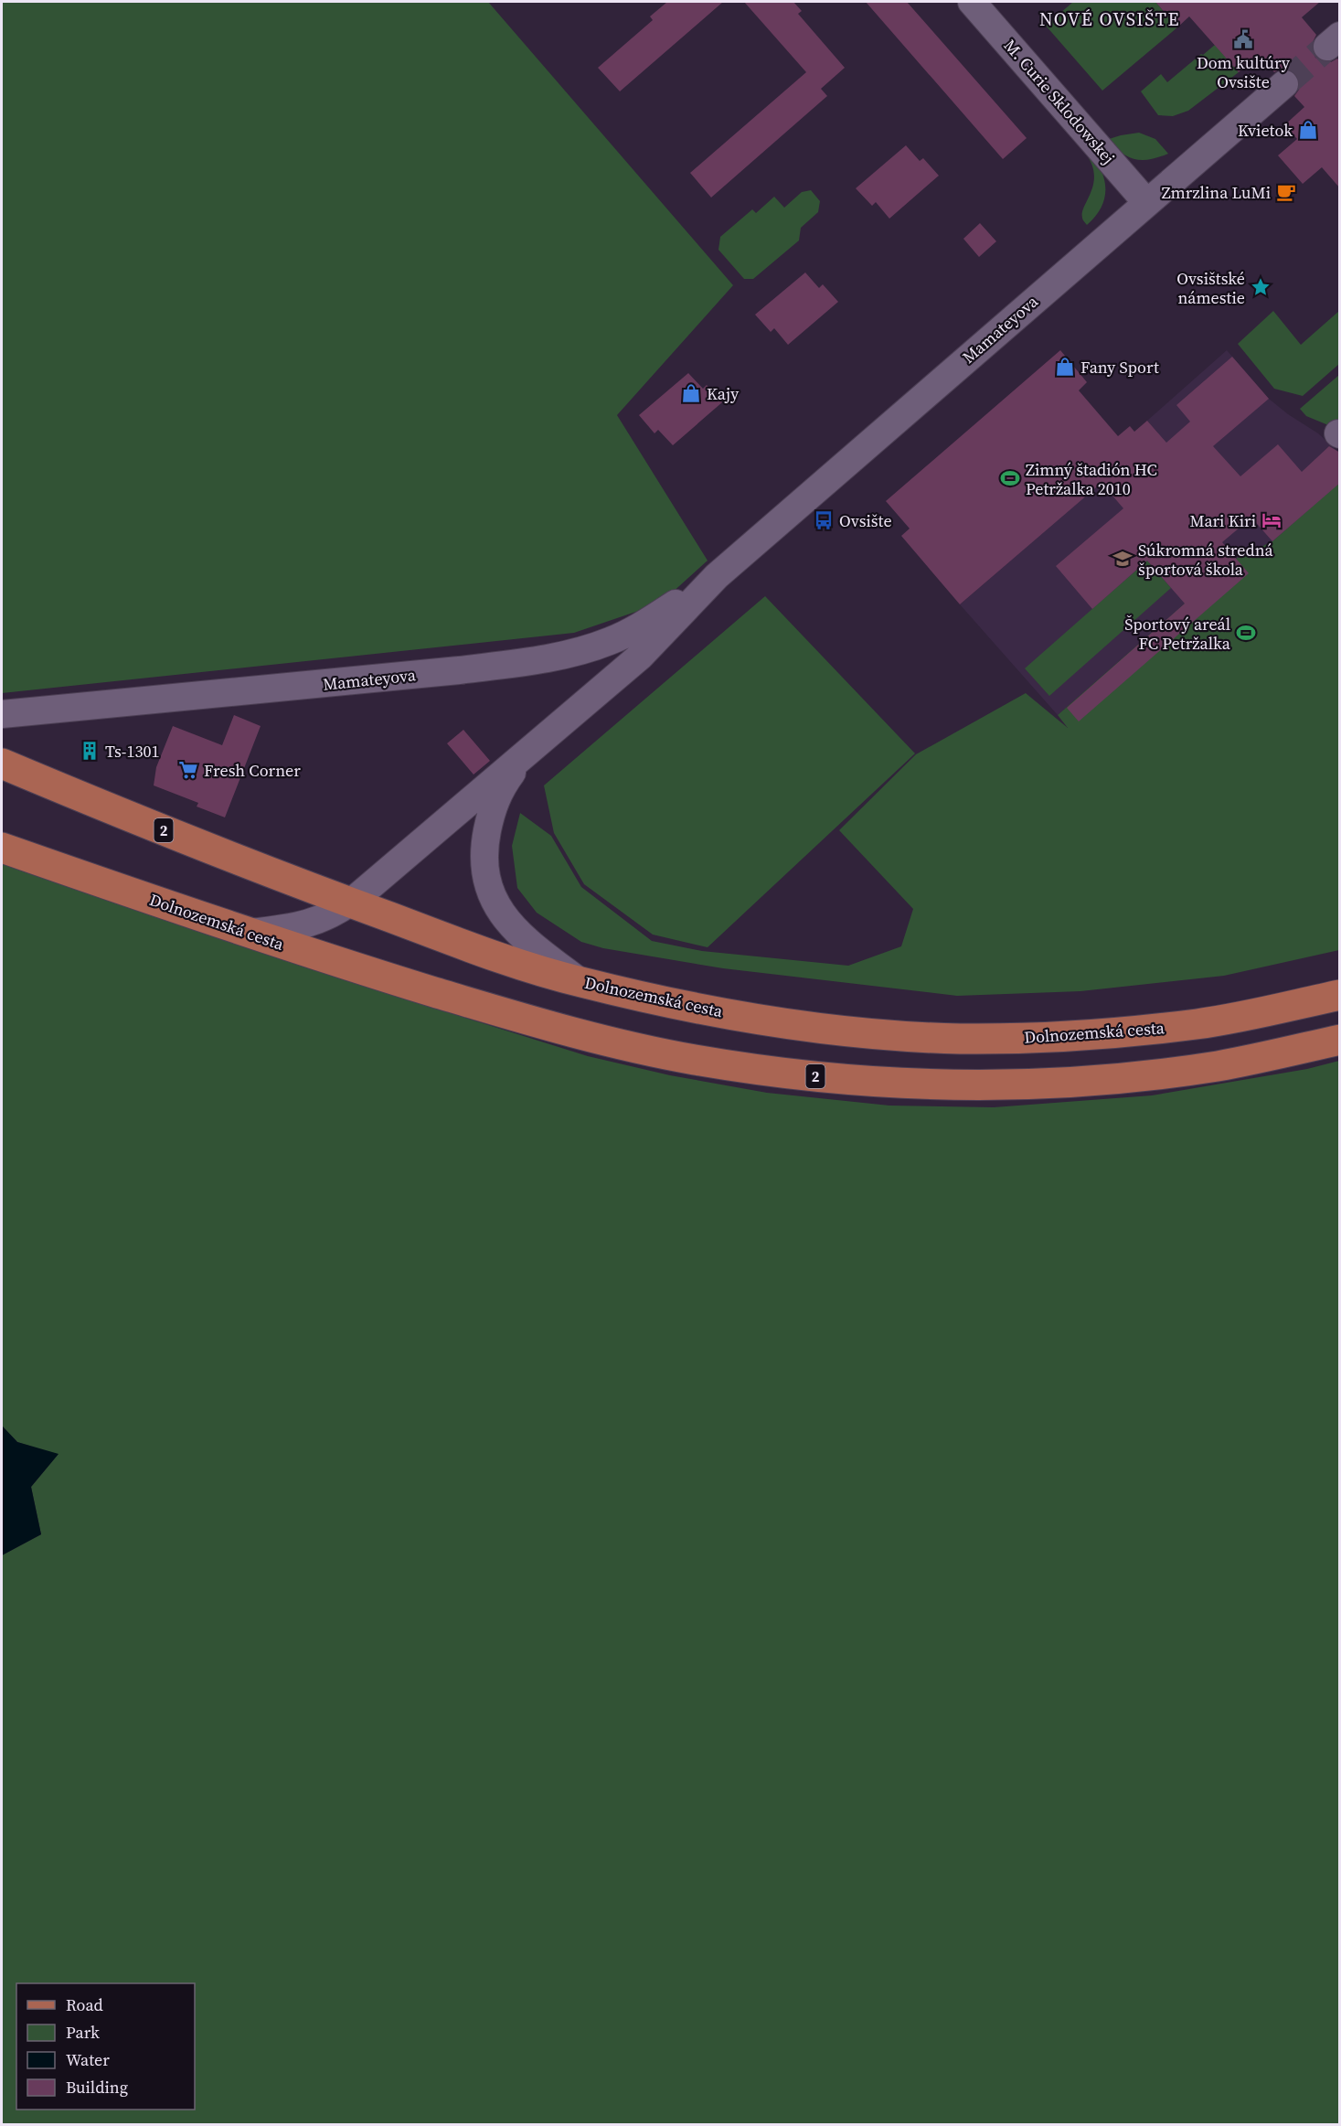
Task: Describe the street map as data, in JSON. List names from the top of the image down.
{
  "streets": {
    "main road": ["2", "Dolnozemská cesta"],
    "street": ["M. Curie Sklodowskej", "Mamateyova"]
  },
  "crossings": [
    ["M. Curie Sklodowskej", "Mamateyova"],
    ["Mamateyova", "Dolnozemská cesta"]
  ],
  "districts": ["NOVÉ OVSIŠTE"],
  "places": {
    "public building": ["Dom kultúry Ovsište"],
    "shop": ["Kvietok", "Fany Sport", "Kajy"],
    "cafe": ["Zmrzlina LuMi"],
    "place": ["Ovsištské námestie"],
    "sports": ["Zimný štadión HC Petržalka 2010", "Športový areál FC Petržalka"],
    "bus stop": ["Ovsište"],
    "hotel": ["Mari Kiri"],
    "school or university": ["Súkromná stredná športová škola"],
    "building": ["Ts-1301"],
    "supermarket": ["Fresh Corner"]
  },
  "legend": [
    "Road",
    "Park",
    "Water",
    "Building"
  ]
}
